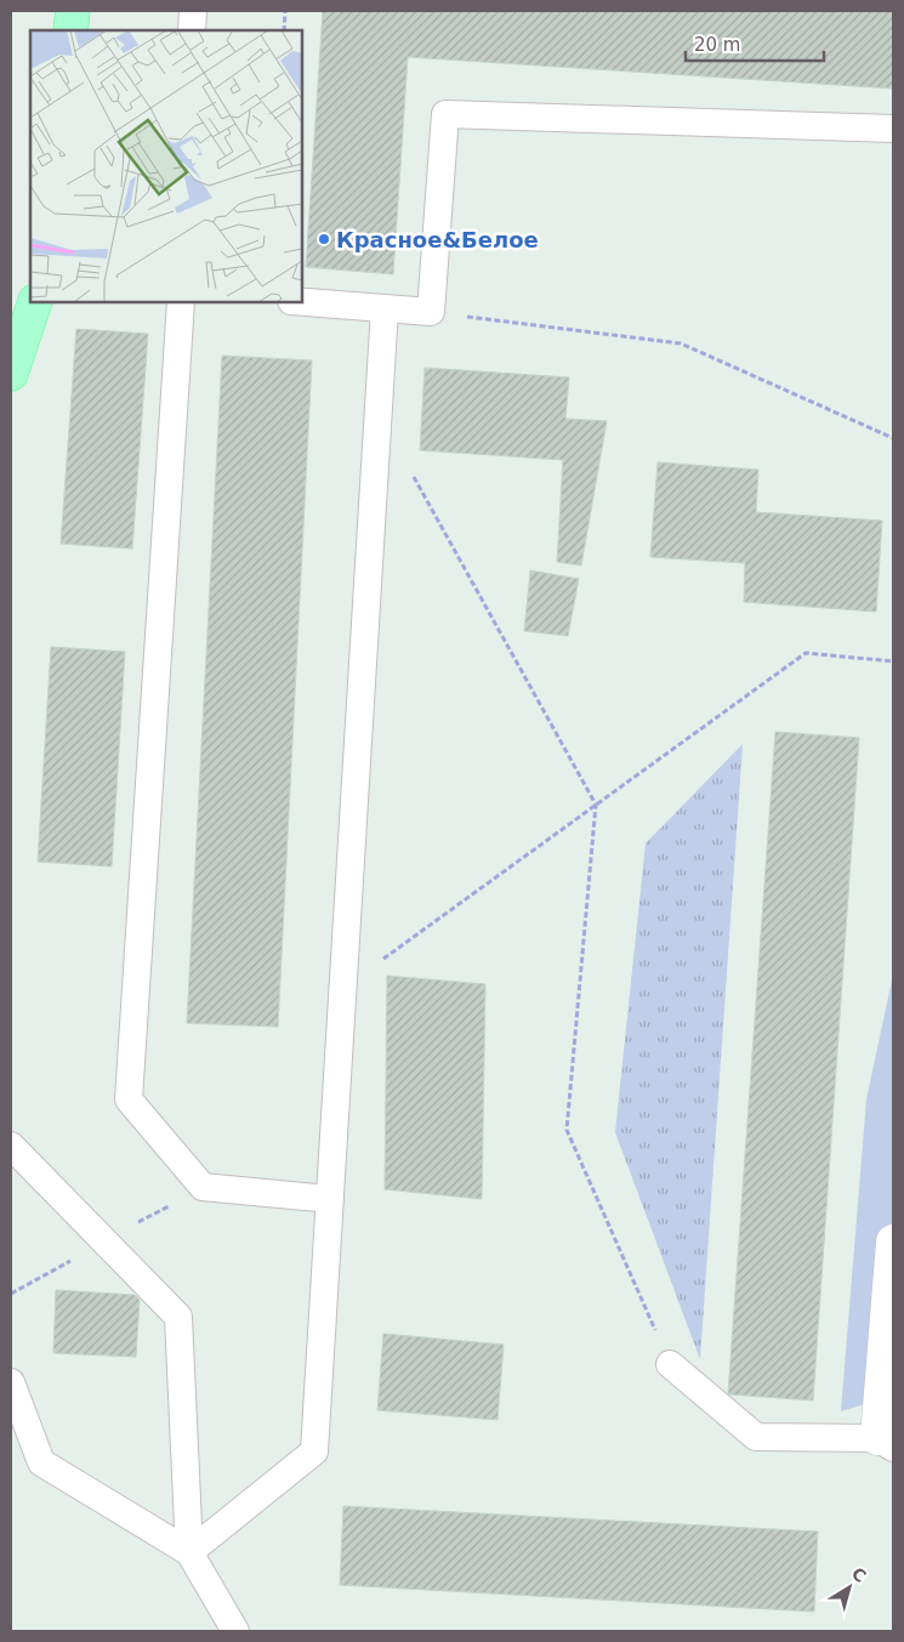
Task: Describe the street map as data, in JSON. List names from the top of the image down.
{
  "places": ["Красное&Белое"],
  "scale_bar": "20 m",
  "north": "top right"
}
